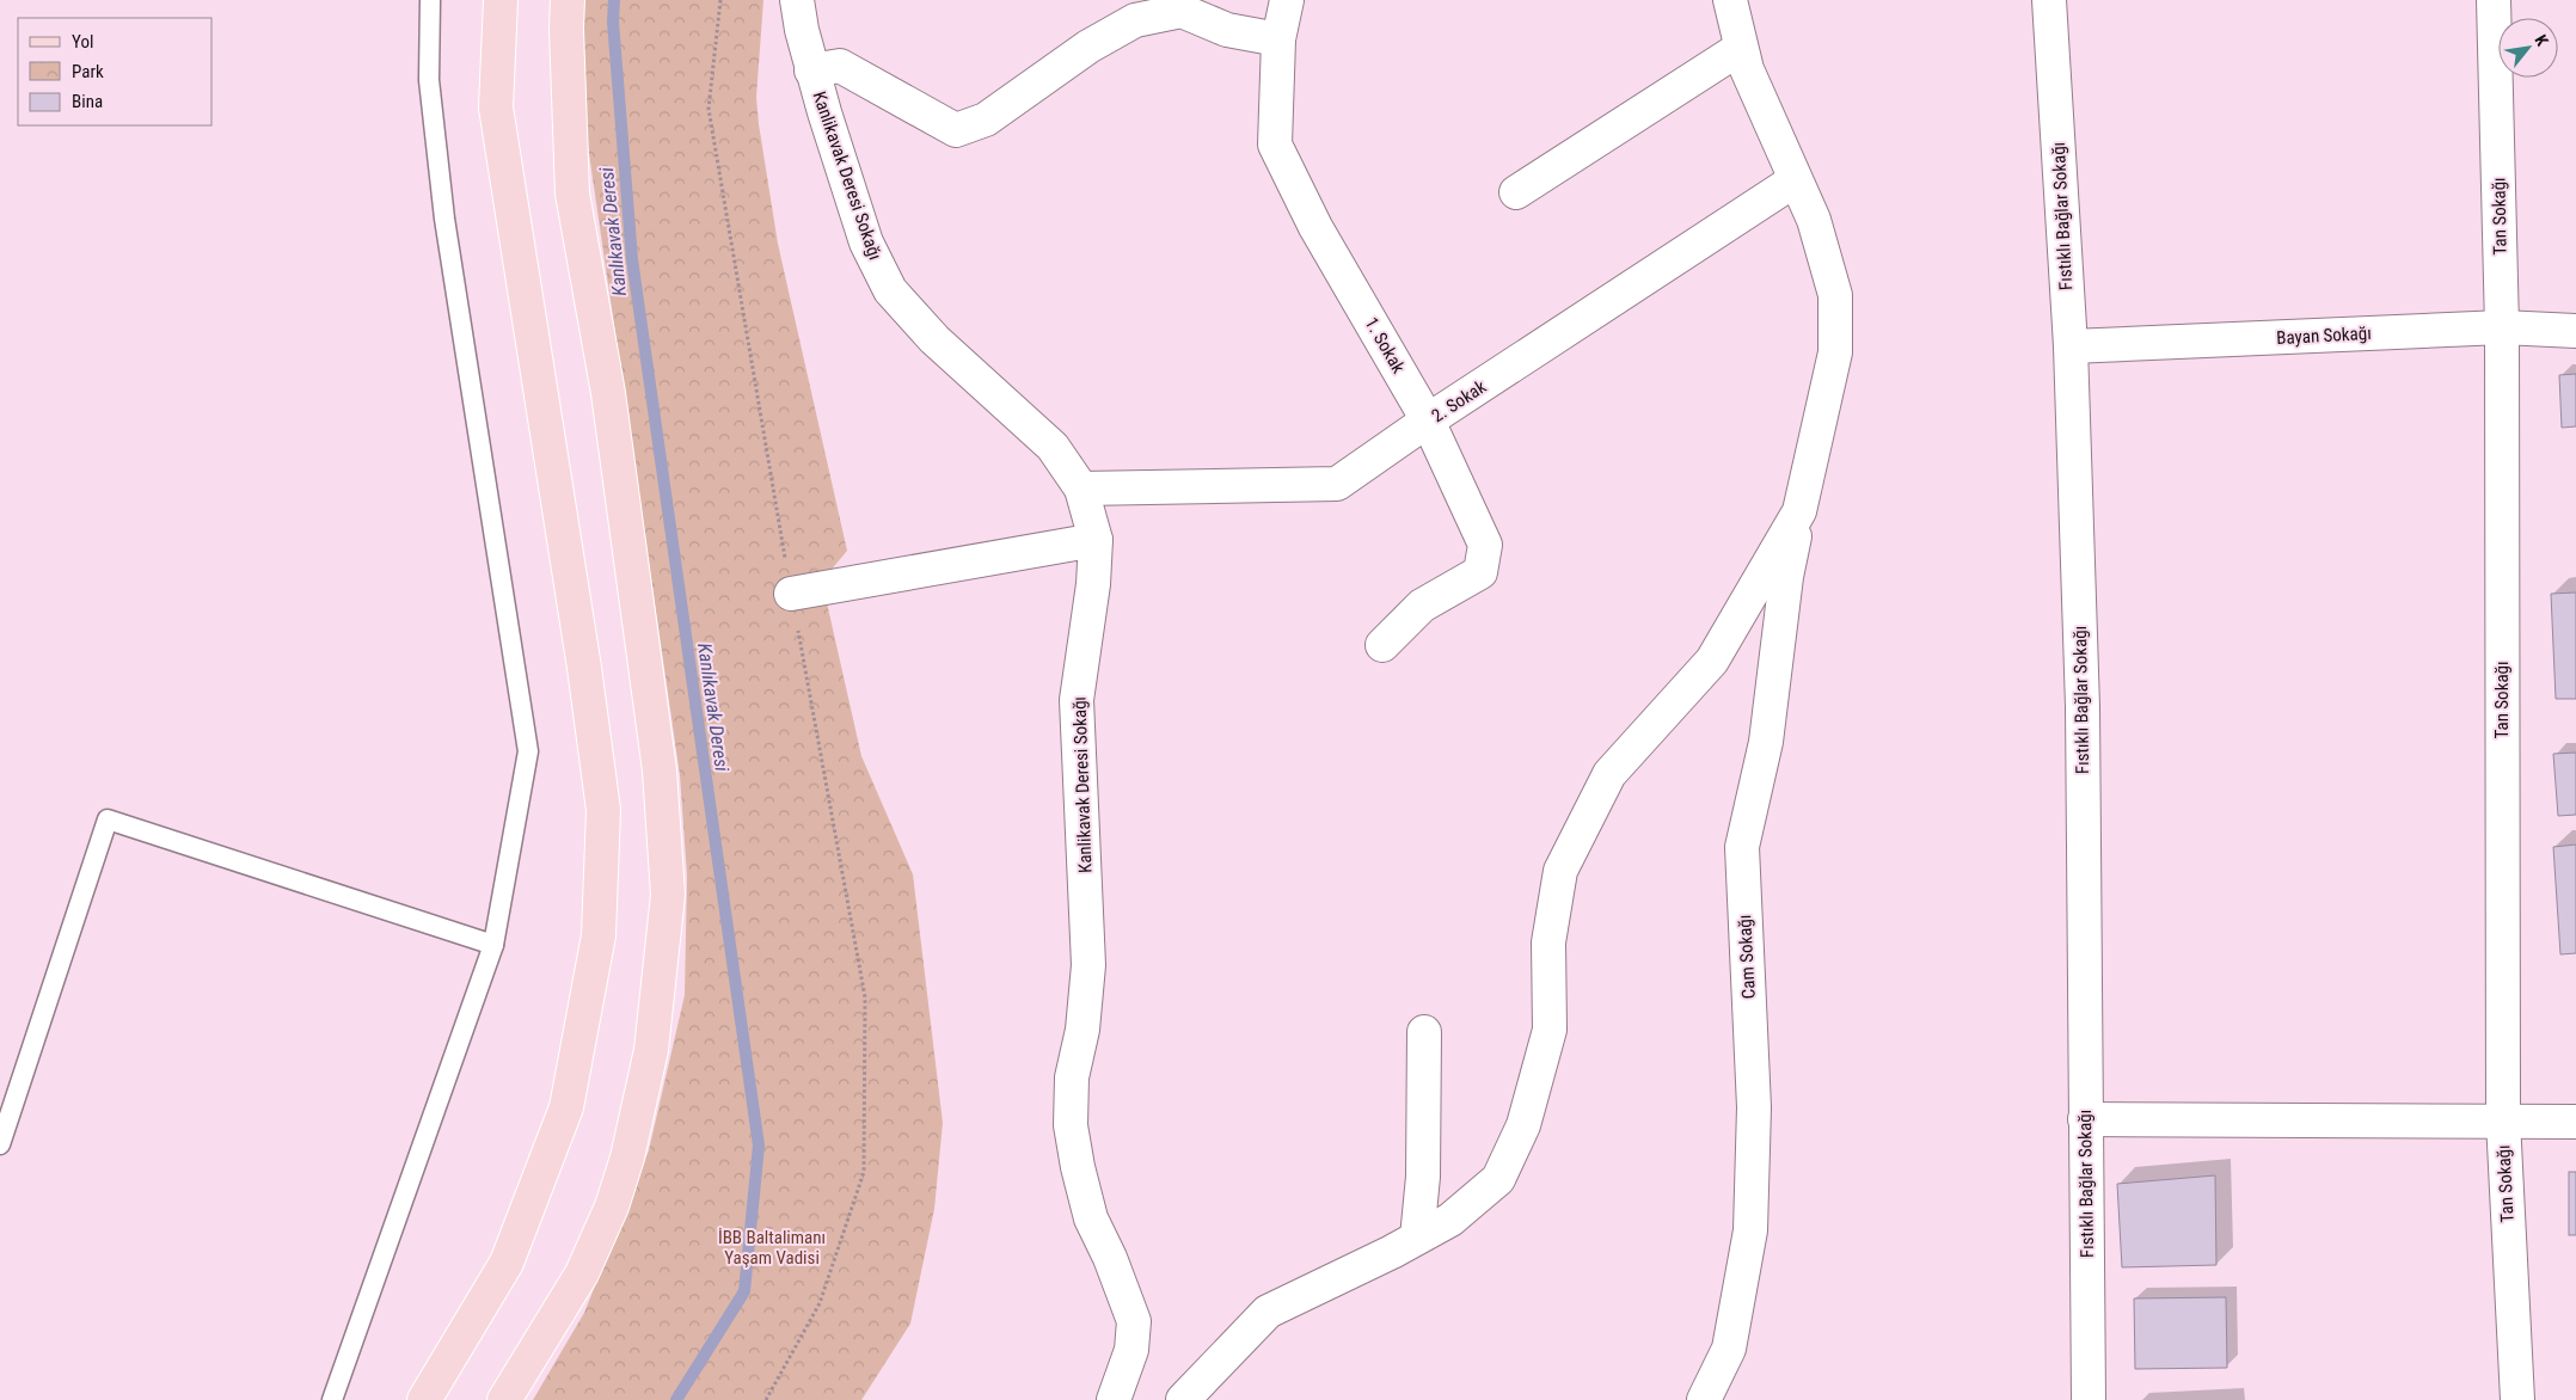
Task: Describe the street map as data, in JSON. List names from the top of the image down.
{
  "streets": {
    "street": [
      "Kanlikavak Deresi Sokağı",
      "Fıstıklı Bağlar Sokağı",
      "Tan Sokağı",
      "Bayan Sokağı",
      "1. Sokak",
      "2. Sokak",
      "Cam Sokağı"
    ]
  },
  "crossings": [
    ["Kanlikavak Deresi Sokağı", "2. Sokak"],
    ["Fıstıklı Bağlar Sokağı", "Bayan Sokağı"],
    ["Tan Sokağı", "Bayan Sokağı"],
    ["1. Sokak", "2. Sokak"],
    ["2. Sokak", "Cam Sokağı"]
  ],
  "water": ["Kanlıkavak Deresi"],
  "parks": ["İBB Baltalimanı Yaşam Vadisi"],
  "legend": ["Yol", "Park", "Bina"],
  "north": "top right"
}
